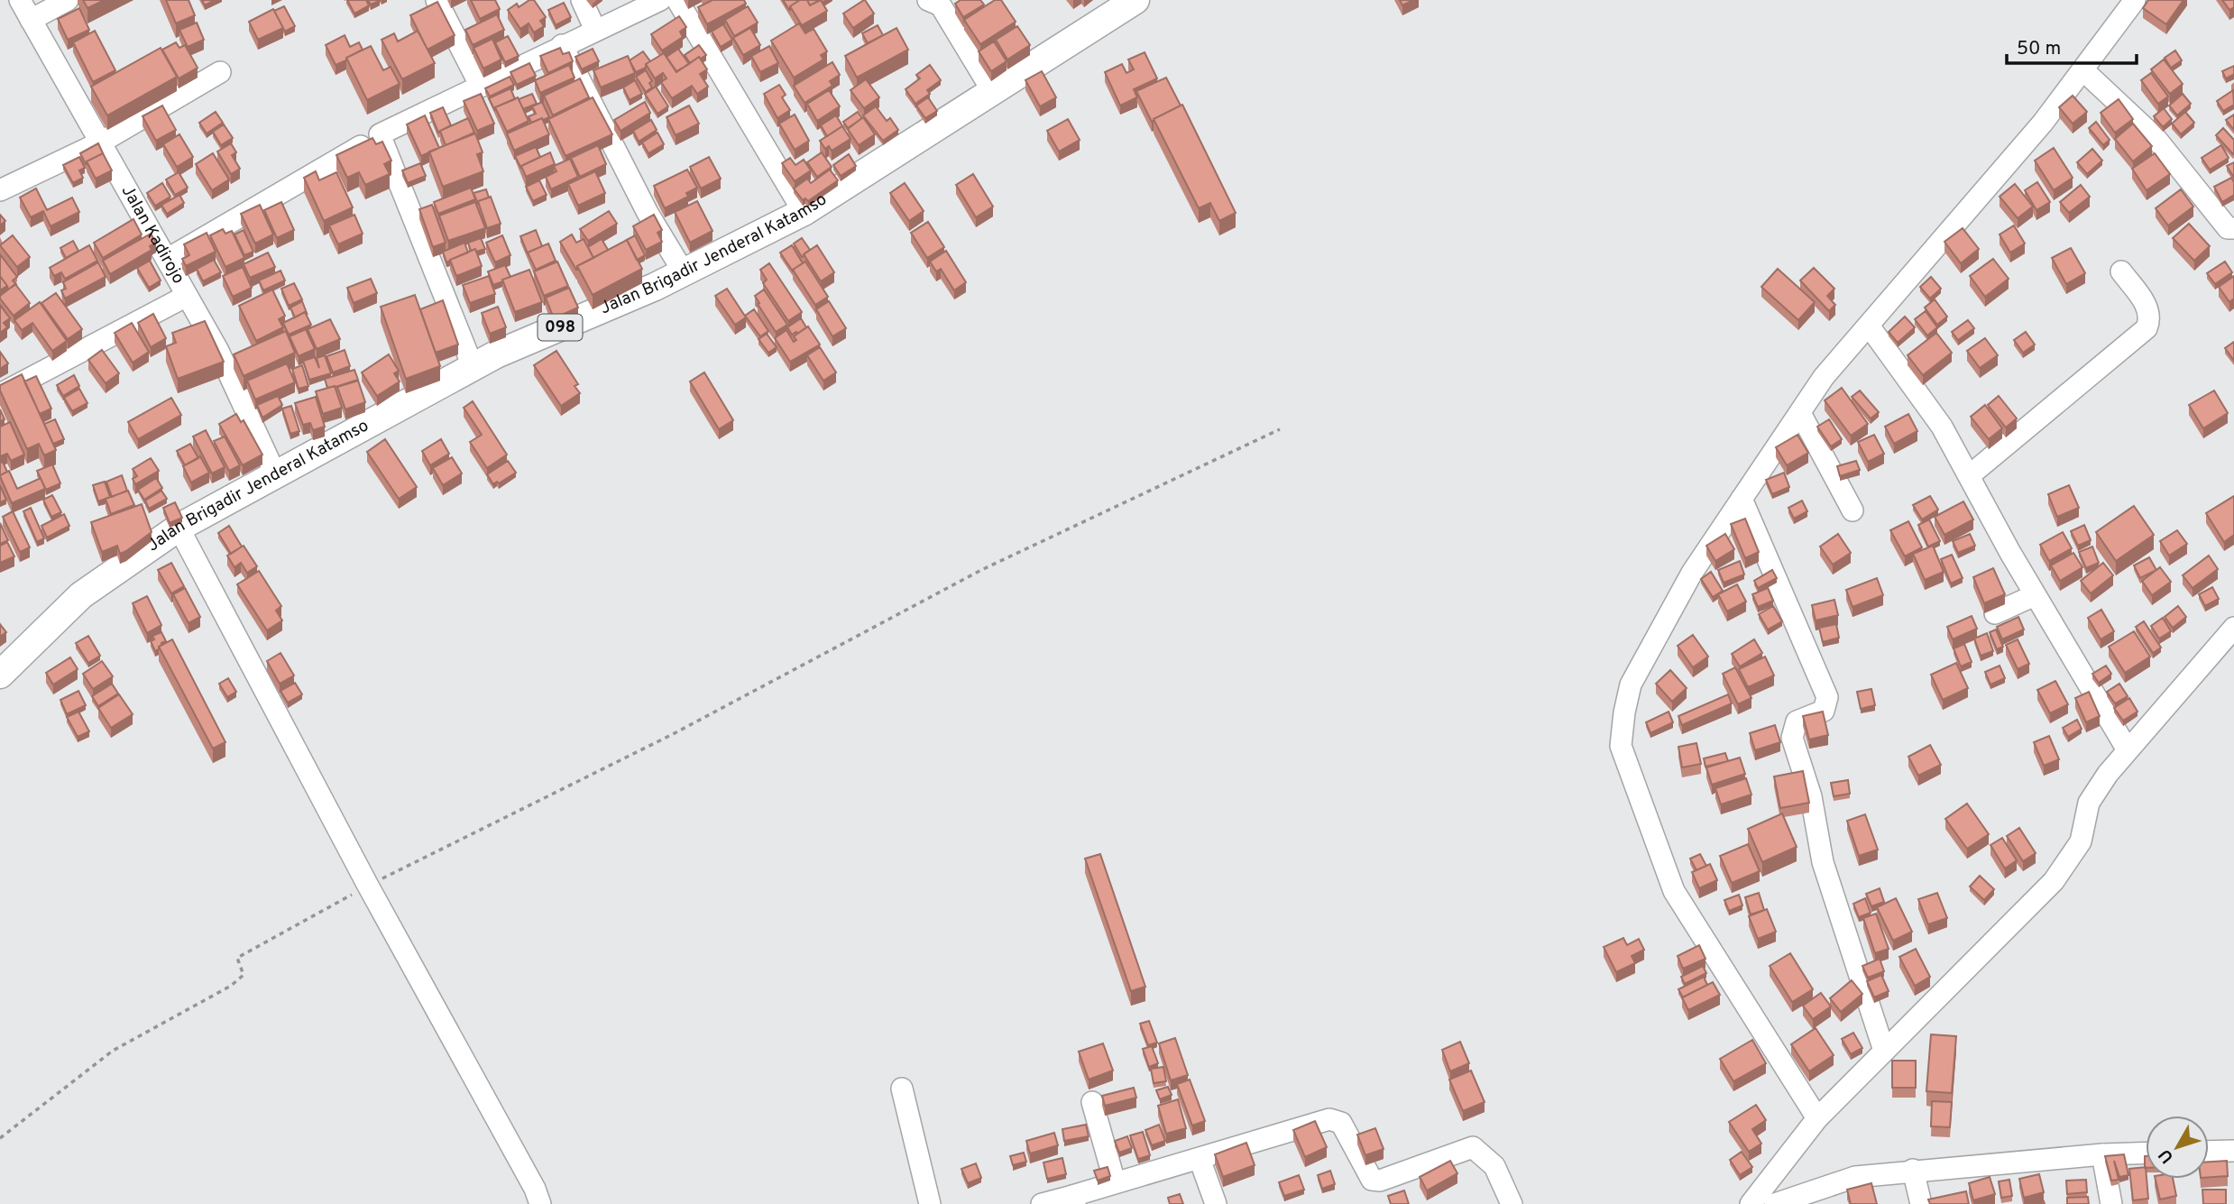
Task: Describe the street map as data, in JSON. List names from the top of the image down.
{
  "streets": {
    "main road": ["Jalan Brigadir Jenderal Katamso", "098"],
    "street": ["Jalan Kadirojo"]
  },
  "crossings": [
    ["Jalan Kadirojo", "Jalan Brigadir Jenderal Katamso"]
  ],
  "scale_bar": "50 m",
  "north": "bottom left"
}
